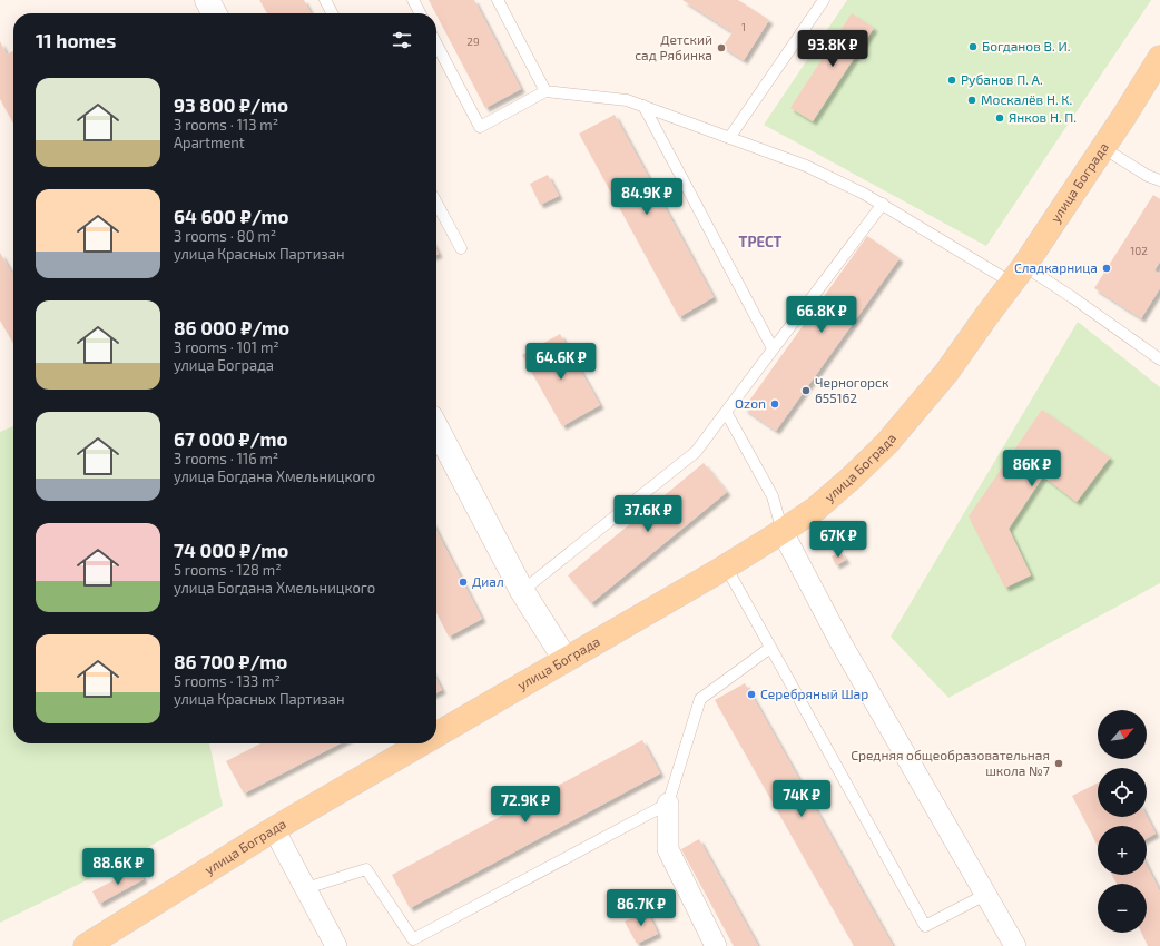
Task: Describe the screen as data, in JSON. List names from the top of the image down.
{
  "streets": {
    "main road": ["улица Бограда"]
  },
  "districts": ["ТРЕСТ"],
  "places": [
    "Богданов В. И.",
    "Детский сад Рябинка",
    "Рубанов П. А.",
    "Москалёв Н. К.",
    "Янков Н. П.",
    "Сладкарница",
    "Черногорск 655162",
    "Ozon",
    "Диал",
    "Серебряный Шар",
    "Средняя общеобразовательная школа №7"
  ],
  "house_numbers": ["1", "29", "102"],
  "north": "top right",
  "page": {
    "heading": "11 homes",
    "price": [
      "93.8K ₽",
      "84.9K ₽",
      "66.8K ₽",
      "64.6K ₽",
      "86K ₽",
      "37.6K ₽",
      "67K ₽",
      "74K ₽",
      "72.9K ₽",
      "88.6K ₽",
      "86.7K ₽"
    ],
    "list": [
      {
        "name": "93 800 ₽/mo",
        "note": "3 rooms · 113 m² · Apartment"
      },
      {
        "name": "64 600 ₽/mo",
        "note": "3 rooms · 80 m² · улица Красных Партизан"
      },
      {
        "name": "86 000 ₽/mo",
        "note": "3 rooms · 101 m² · улица Бограда"
      },
      {
        "name": "67 000 ₽/mo",
        "note": "3 rooms · 116 m² · улица Богдана Хмельницкого"
      },
      {
        "name": "74 000 ₽/mo",
        "note": "5 rooms · 128 m² · улица Богдана Хмельницкого"
      },
      {
        "name": "86 700 ₽/mo",
        "note": "5 rooms · 133 m² · улица Красных Партизан"
      }
    ],
    "map_buttons": ["+", "−"]
  }
}
